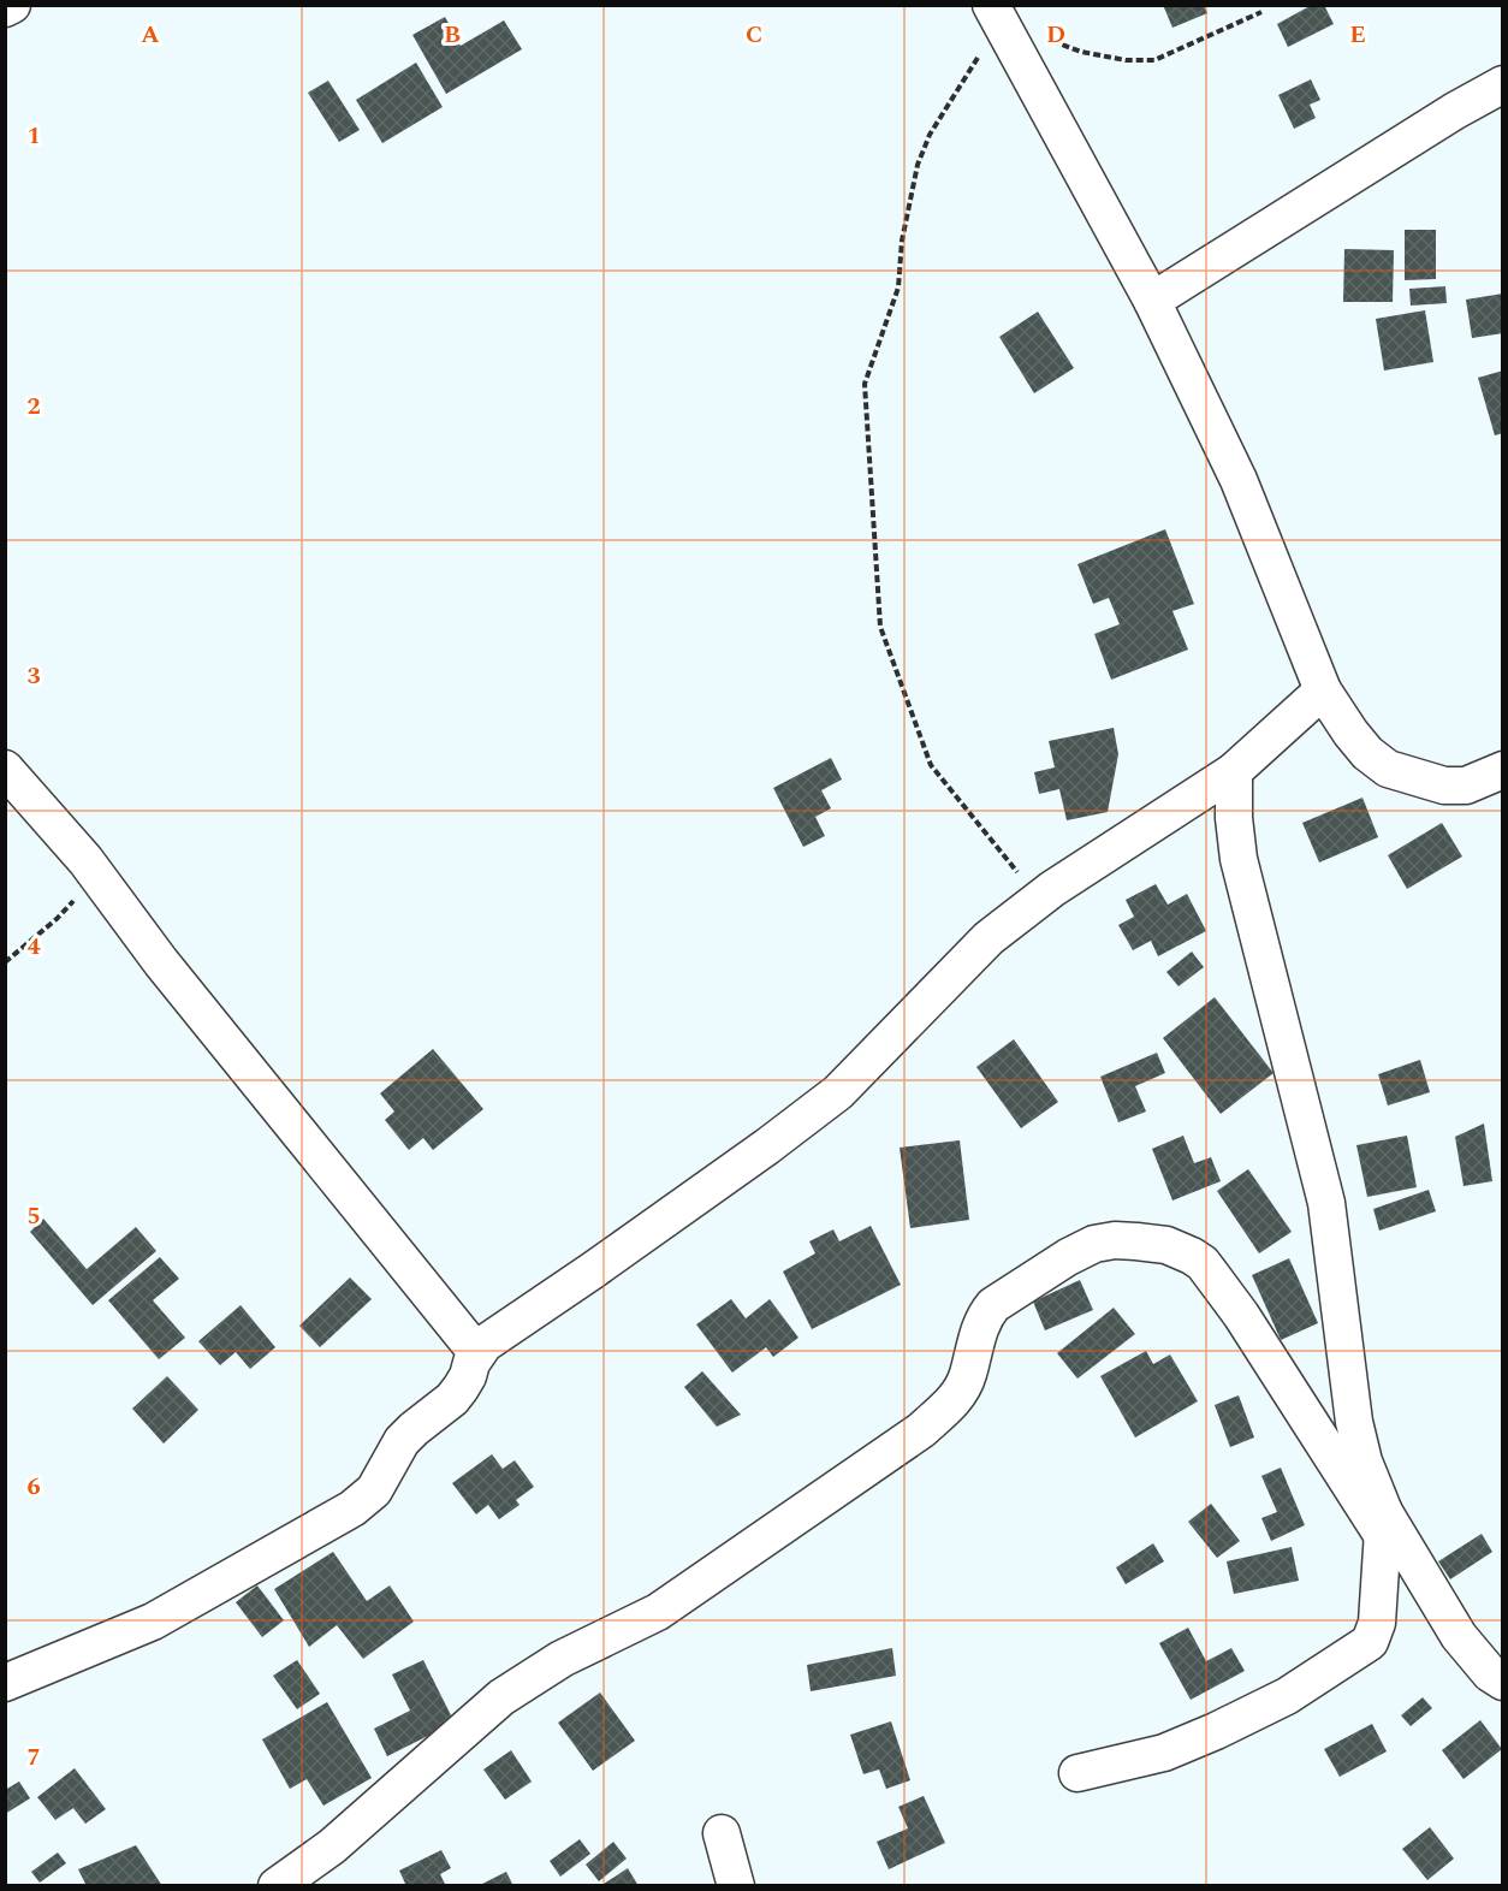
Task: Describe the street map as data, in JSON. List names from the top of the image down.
{
  "grid": {
    "columns": [
      "A",
      "B",
      "C",
      "D",
      "E"
    ],
    "rows": [
      "1",
      "2",
      "3",
      "4",
      "5",
      "6",
      "7"
    ]
  }
}
